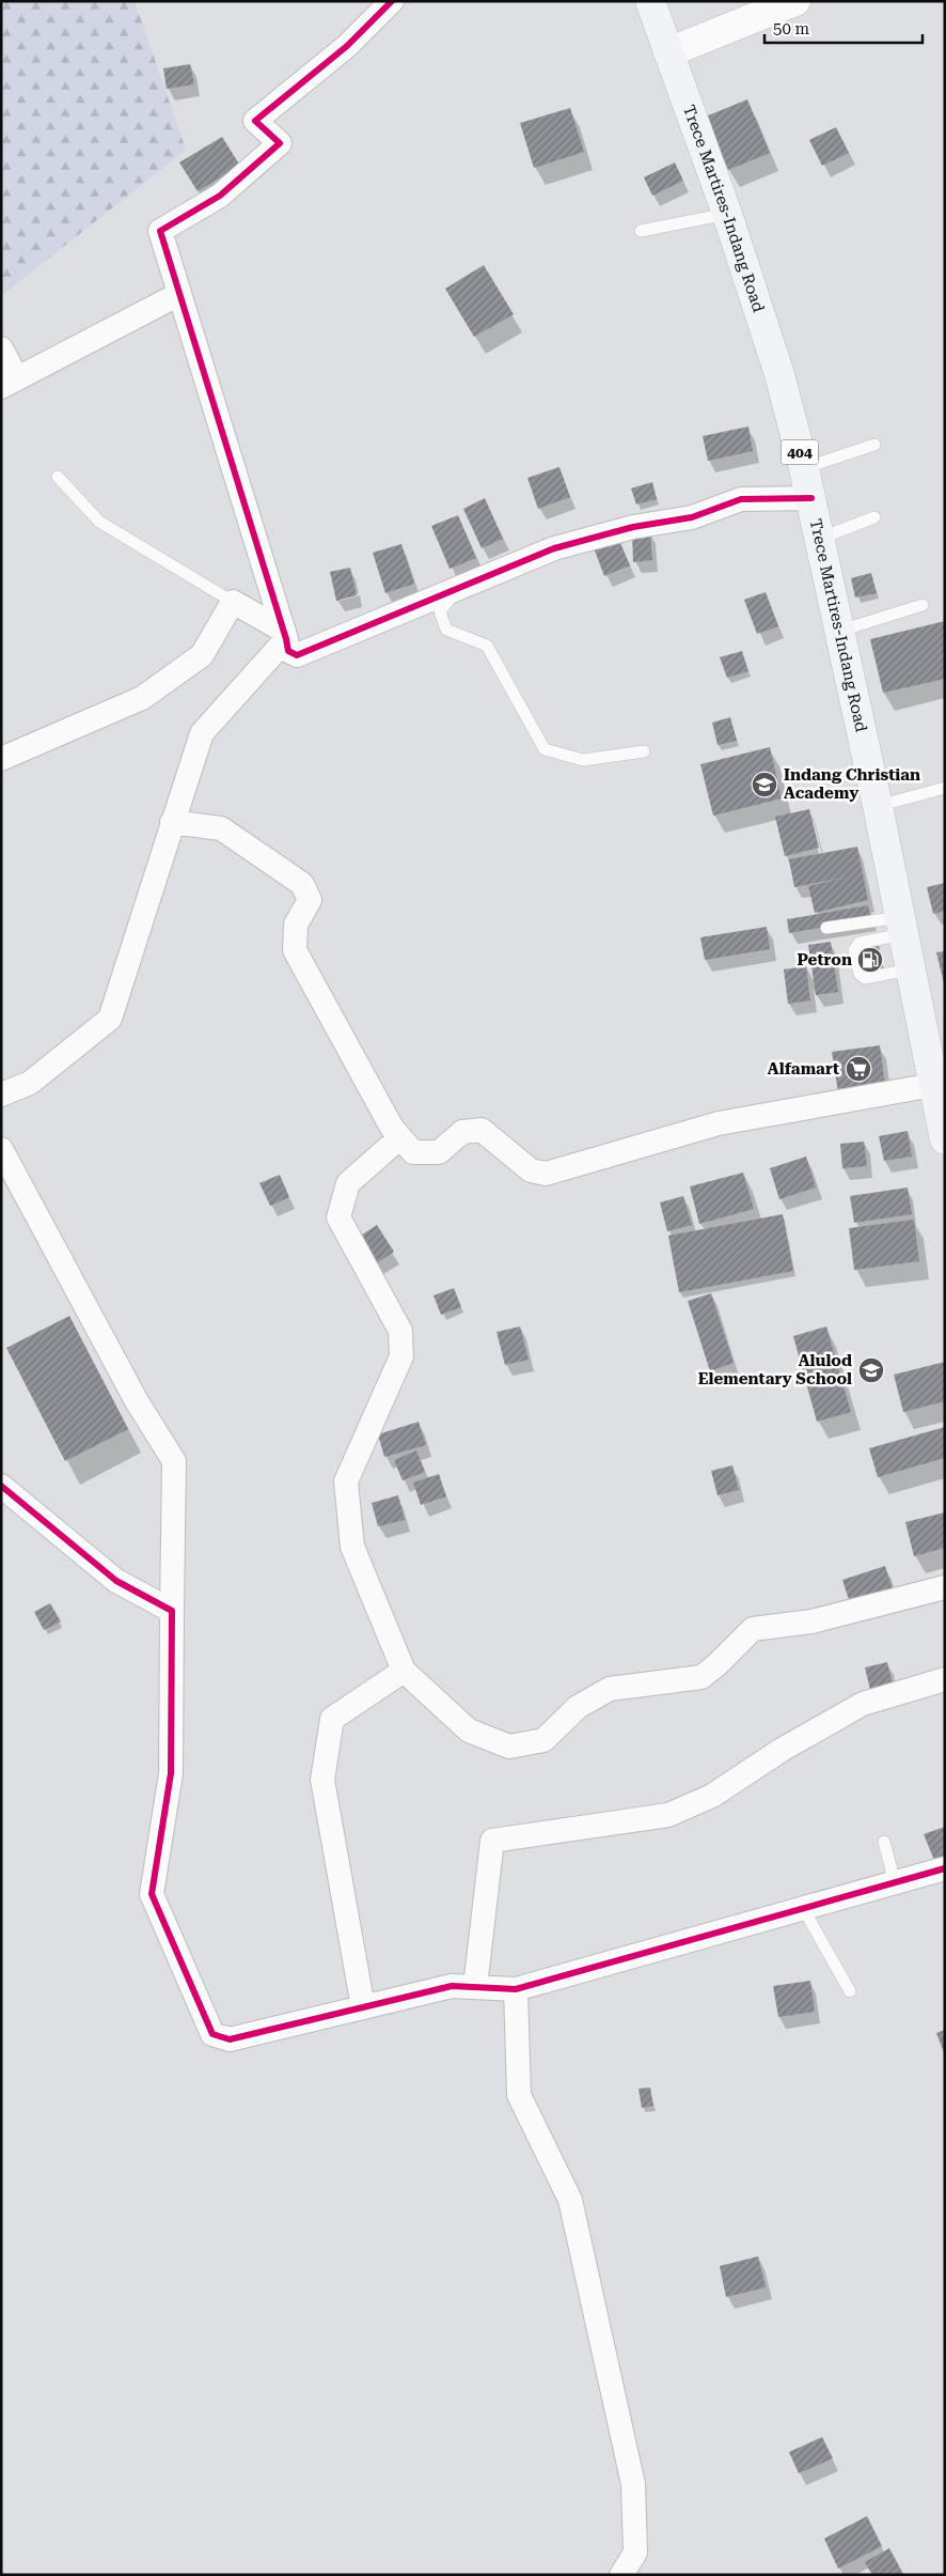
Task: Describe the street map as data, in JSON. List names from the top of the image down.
{
  "streets": {
    "main road": ["Trece Martires-Indang Road", "404"]
  },
  "places": {
    "school or university": ["Indang Christian Academy", "Alulod Elementary School"],
    "fuel station": ["Petron"],
    "supermarket": ["Alfamart"]
  },
  "scale_bar": "50 m"
}
